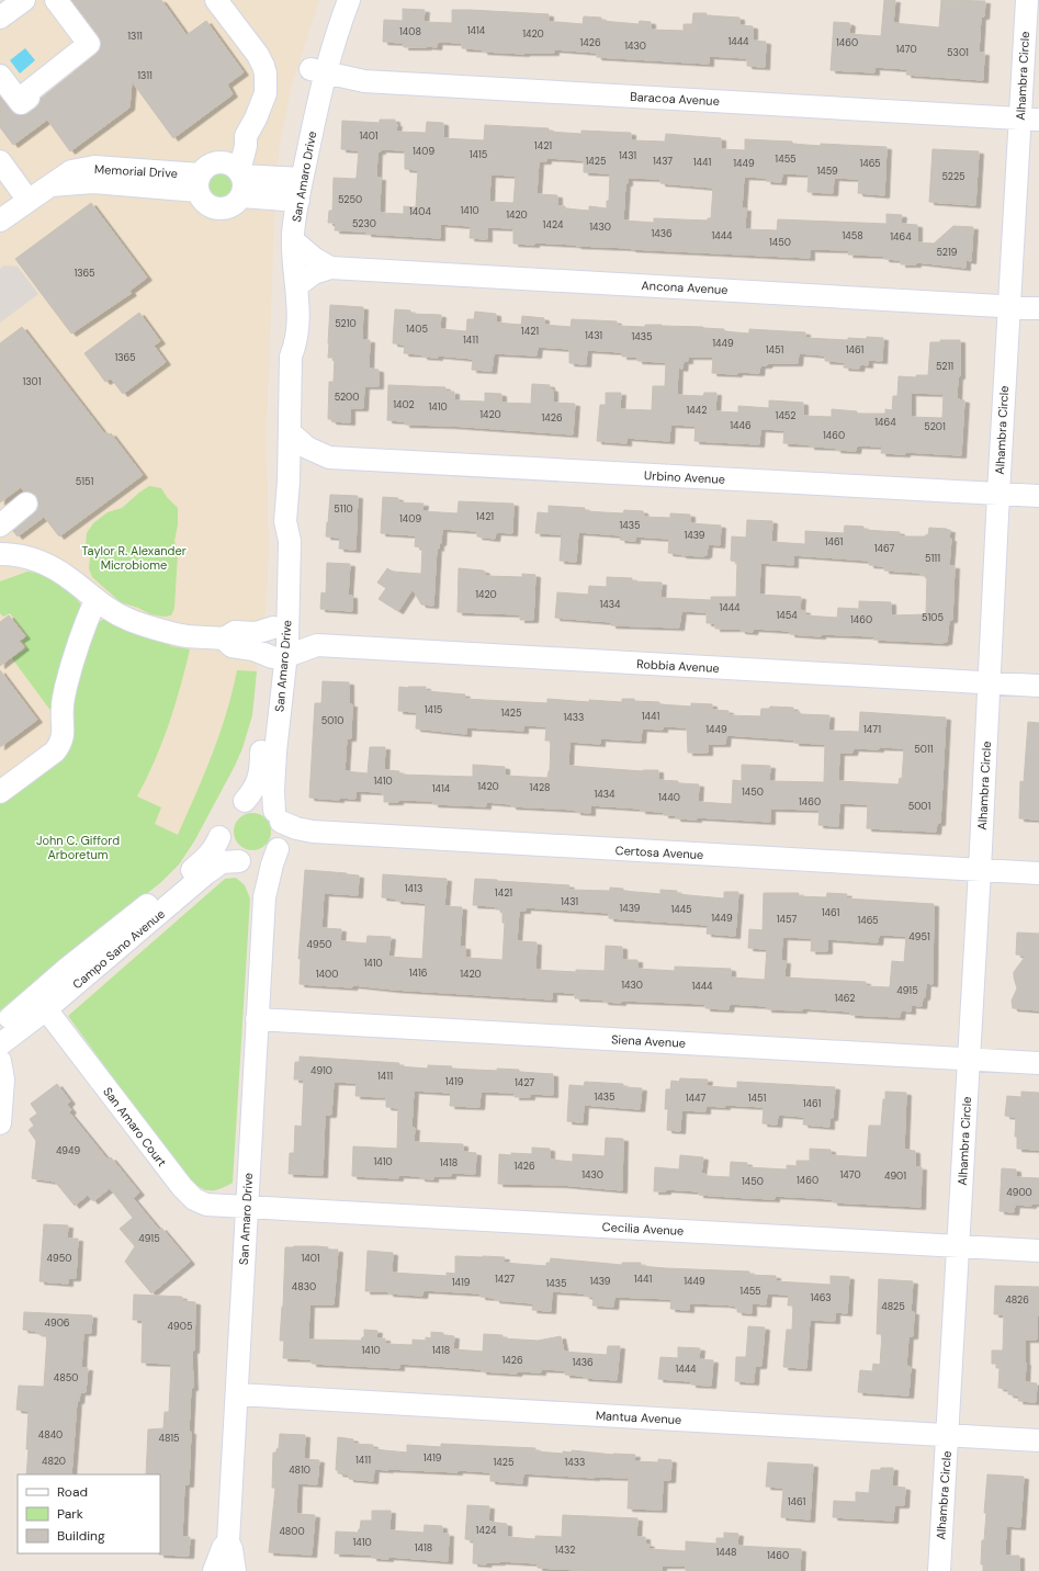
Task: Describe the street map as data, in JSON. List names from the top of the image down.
{
  "streets": {
    "street": [
      "Alhambra Circle",
      "Baracoa Avenue",
      "Memorial Drive",
      "San Amaro Drive",
      "Ancona Avenue",
      "Urbino Avenue",
      "Robbia Avenue",
      "Certosa Avenue",
      "Campo Sano Avenue",
      "Siena Avenue",
      "San Amaro Court",
      "Cecilia Avenue",
      "Mantua Avenue"
    ]
  },
  "crossings": [
    ["Alhambra Circle", "Baracoa Avenue"],
    ["Alhambra Circle", "Ancona Avenue"],
    ["Alhambra Circle", "Urbino Avenue"],
    ["Alhambra Circle", "Robbia Avenue"],
    ["Alhambra Circle", "Certosa Avenue"],
    ["Alhambra Circle", "Siena Avenue"],
    ["Alhambra Circle", "Cecilia Avenue"],
    ["Alhambra Circle", "Mantua Avenue"],
    ["Baracoa Avenue", "San Amaro Drive"],
    ["San Amaro Drive", "Ancona Avenue"],
    ["San Amaro Drive", "Urbino Avenue"],
    ["San Amaro Drive", "Robbia Avenue"],
    ["San Amaro Drive", "Certosa Avenue"],
    ["San Amaro Drive", "Campo Sano Avenue"],
    ["San Amaro Drive", "Siena Avenue"],
    ["San Amaro Drive", "San Amaro Court"],
    ["San Amaro Drive", "Cecilia Avenue"],
    ["San Amaro Drive", "Mantua Avenue"],
    ["Certosa Avenue", "Campo Sano Avenue"],
    ["Campo Sano Avenue", "San Amaro Court"],
    ["San Amaro Court", "Cecilia Avenue"]
  ],
  "parks": ["Taylor R. Alexander Microbiome", "John C. Gifford Arboretum"],
  "house_numbers": [
    "1414",
    "1408",
    "1420",
    "1311",
    "1444",
    "1426",
    "1460",
    "1430",
    "1470",
    "5301",
    "1311",
    "1401",
    "1421",
    "1409",
    "1415",
    "1431",
    "1455",
    "1425",
    "1437",
    "1441",
    "1449",
    "1465",
    "1459",
    "5225",
    "5250",
    "1410",
    "1404",
    "1420",
    "5230",
    "1424",
    "1430",
    "1436",
    "1444",
    "1458",
    "1464",
    "1450",
    "5219",
    "1365",
    "5210",
    "1405",
    "1421",
    "1431",
    "1435",
    "1411",
    "1449",
    "1451",
    "1461",
    "1365",
    "5211",
    "1301",
    "5200",
    "1402",
    "1410",
    "1442",
    "1420",
    "1452",
    "1426",
    "1464",
    "1446",
    "5201",
    "1460",
    "5151",
    "5110",
    "1421",
    "1409",
    "1435",
    "1439",
    "1461",
    "1467",
    "5111",
    "1420",
    "1434",
    "1444",
    "1454",
    "5105",
    "1460",
    "1415",
    "1425",
    "1441",
    "1433",
    "5010",
    "1449",
    "1471",
    "5011",
    "1410",
    "1420",
    "1428",
    "1414",
    "1450",
    "1434",
    "1440",
    "1460",
    "5001",
    "1413",
    "1421",
    "1431",
    "1439",
    "1445",
    "1461",
    "1449",
    "1457",
    "1465",
    "4951",
    "4950",
    "1410",
    "1416",
    "1400",
    "1420",
    "1430",
    "1444",
    "4915",
    "1462",
    "4910",
    "1411",
    "1419",
    "1427",
    "1435",
    "1447",
    "1451",
    "1461",
    "4949",
    "1410",
    "1418",
    "1426",
    "1430",
    "1470",
    "4901",
    "1460",
    "1450",
    "4900",
    "4915",
    "4950",
    "1401",
    "1427",
    "1441",
    "1439",
    "1449",
    "1419",
    "1435",
    "4830",
    "1455",
    "1463",
    "4826",
    "4825",
    "4906",
    "4905",
    "1410",
    "1418",
    "1426",
    "1436",
    "1444",
    "4850",
    "4840",
    "4815",
    "1419",
    "1411",
    "4820",
    "1425",
    "1433",
    "4810",
    "1461",
    "1424",
    "4800",
    "1410",
    "1418",
    "1432",
    "1448",
    "1460"
  ],
  "legend": ["Road", "Park", "Building"]
}
